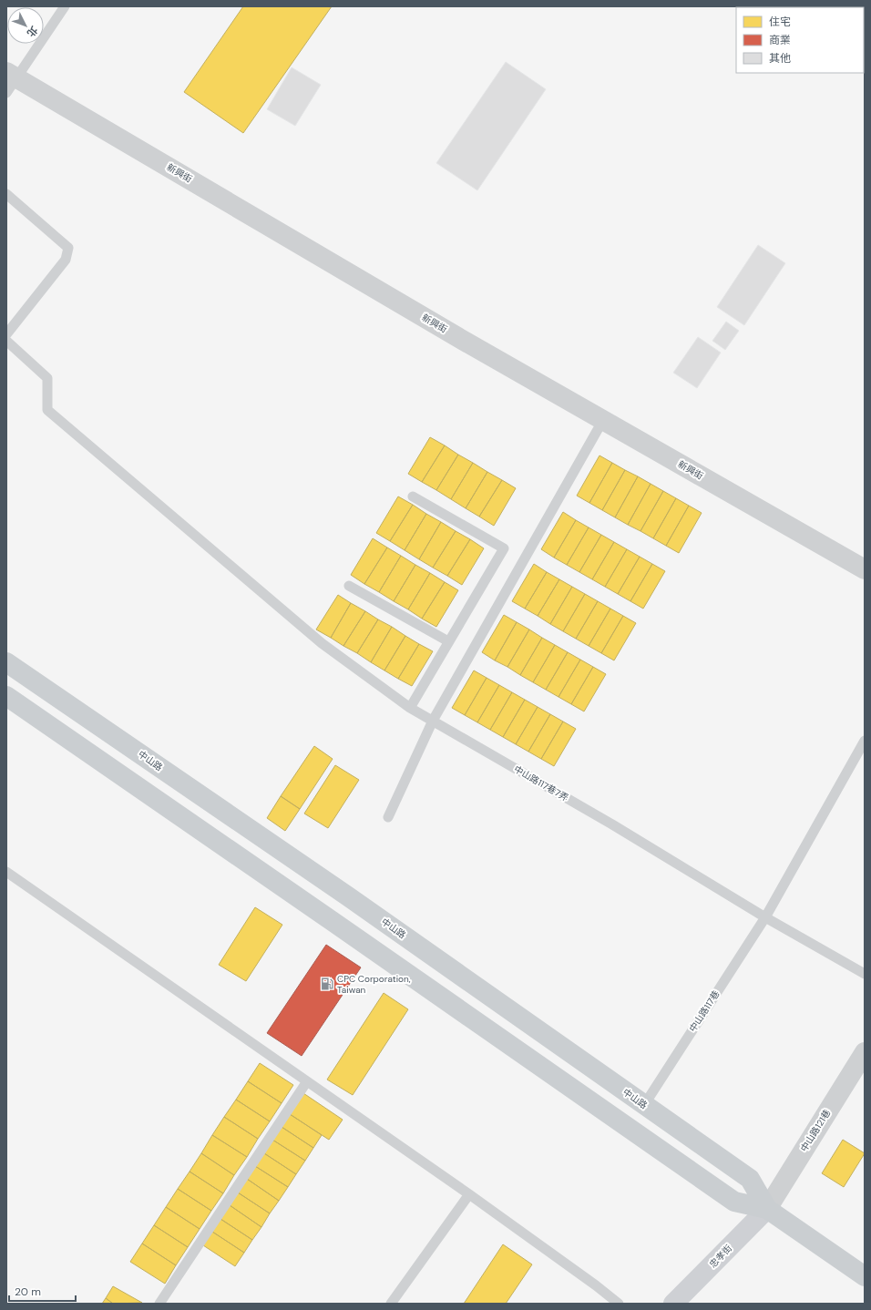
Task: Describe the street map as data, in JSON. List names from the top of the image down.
{
  "streets": {
    "main road": ["中山路"],
    "street": ["新興街", "中山路121巷", "忠孝街"],
    "lane": ["中山路117巷7弄", "中山路117巷"]
  },
  "crossings": [
    ["中山路", "中山路117巷"],
    ["中山路", "中山路121巷"],
    ["中山路", "忠孝街"],
    ["中山路117巷7弄", "中山路117巷"],
    ["中山路121巷", "忠孝街"]
  ],
  "places": {
    "fuel station": ["CPC Corporation, Taiwan"]
  },
  "legend": ["住宅", "商業", "其他"],
  "scale_bar": "20 m",
  "north": "bottom right"
}
